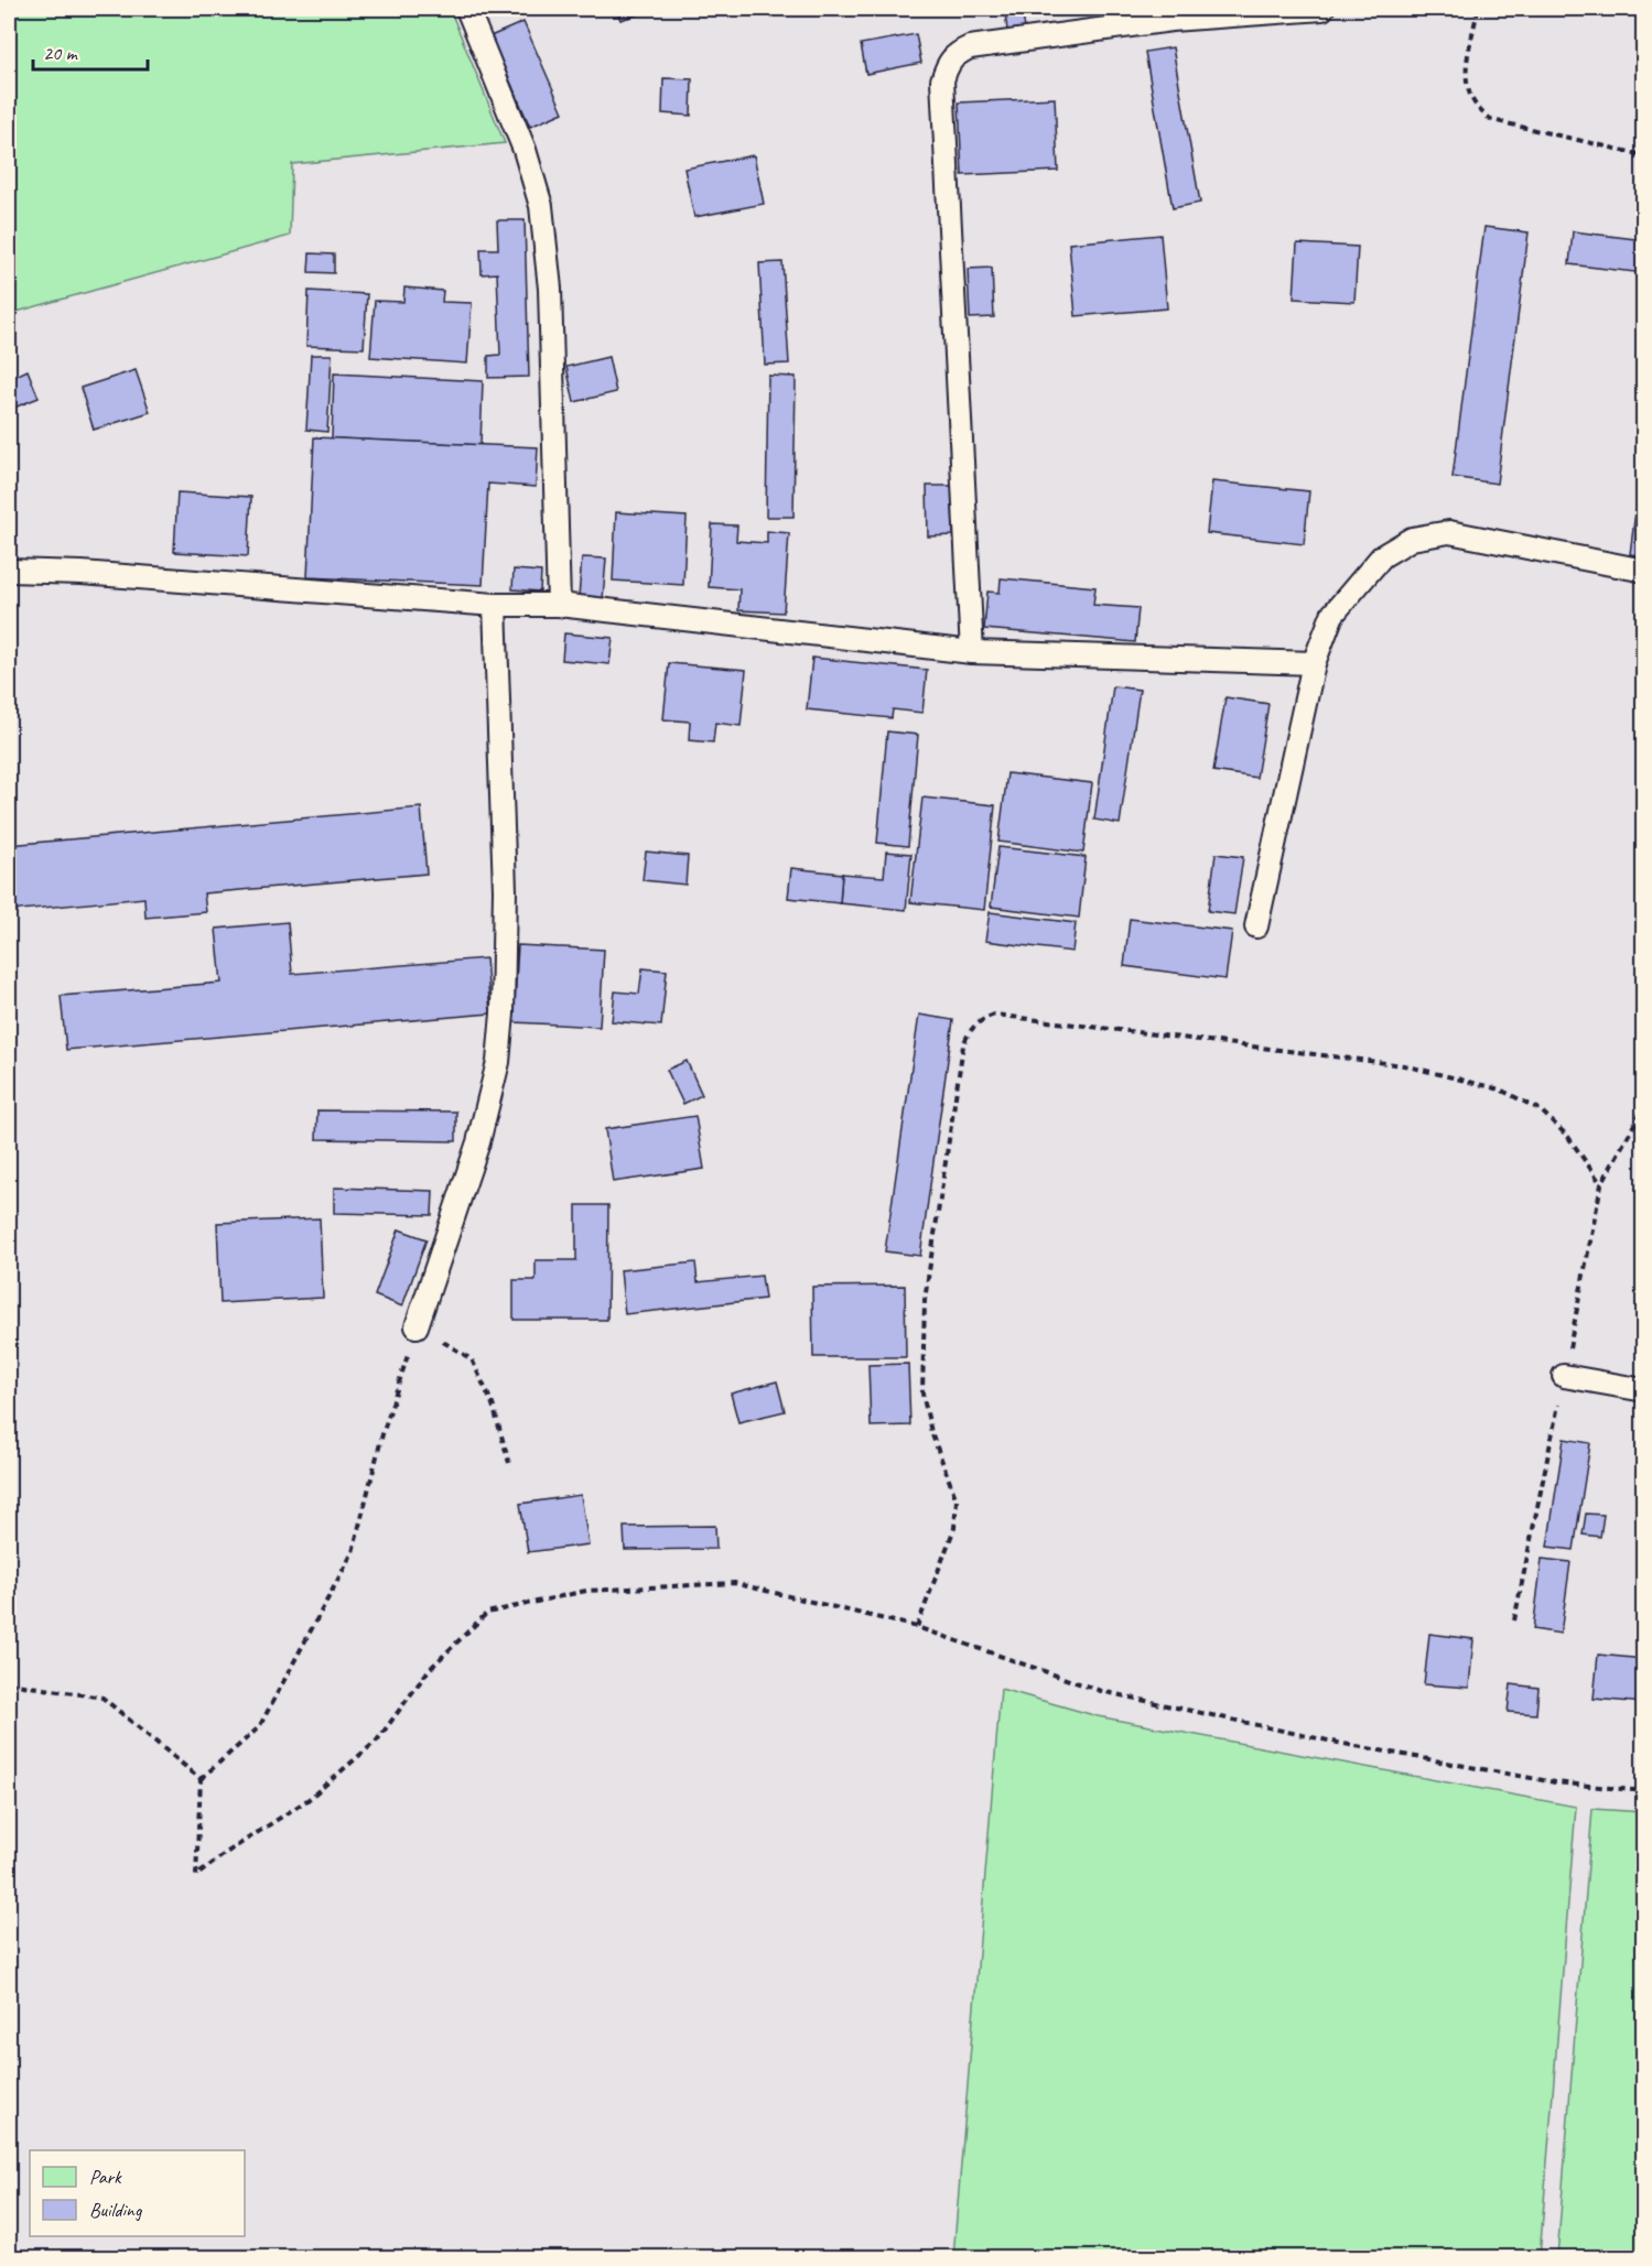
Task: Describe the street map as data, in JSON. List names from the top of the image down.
{
  "legend": ["Park", "Building"],
  "scale_bar": "20 m"
}
